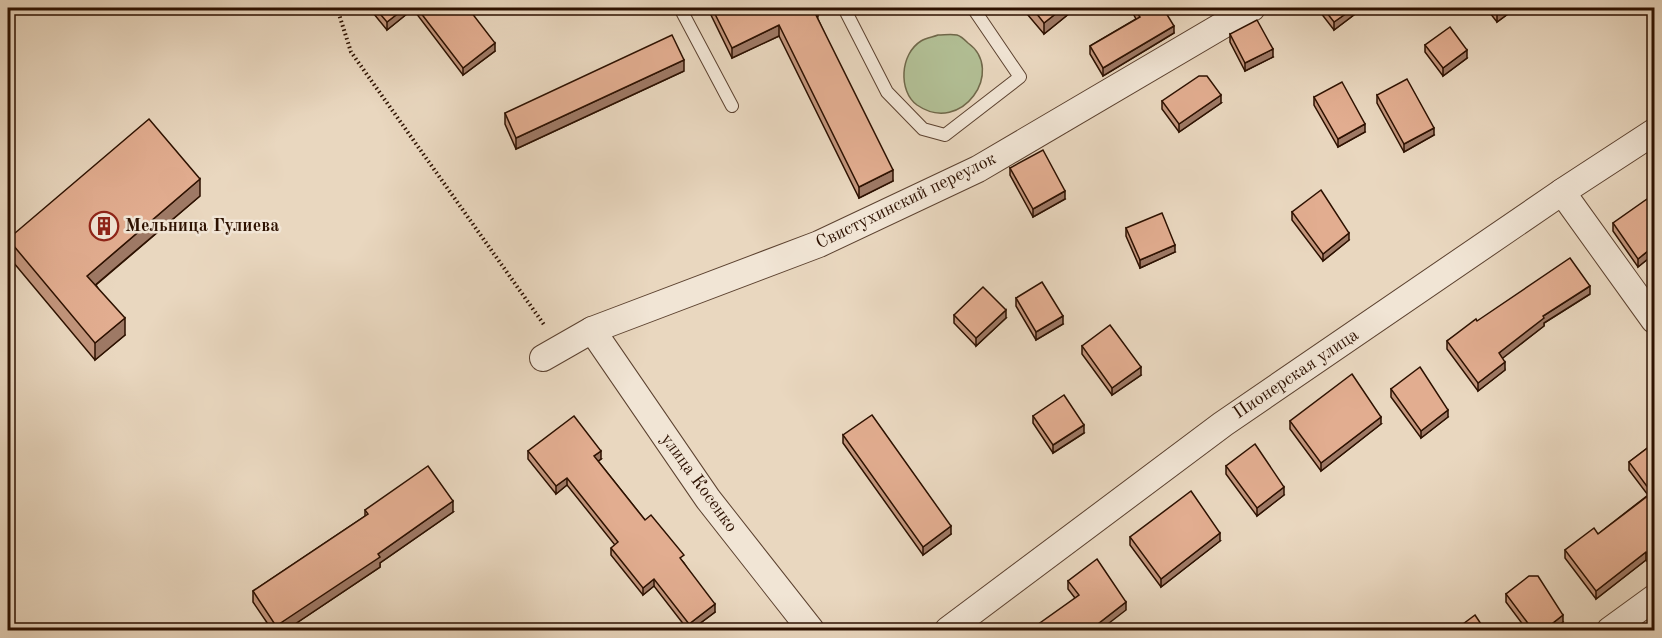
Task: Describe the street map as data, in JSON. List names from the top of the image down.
{
  "streets": {
    "street": ["Свистухинский переулок", "Пионерская улица", "улица Косенко"]
  },
  "crossings": [
    ["Свистухинский переулок", "улица Косенко"]
  ],
  "places": {
    "building": ["Мельница Гулиева"]
  }
}
